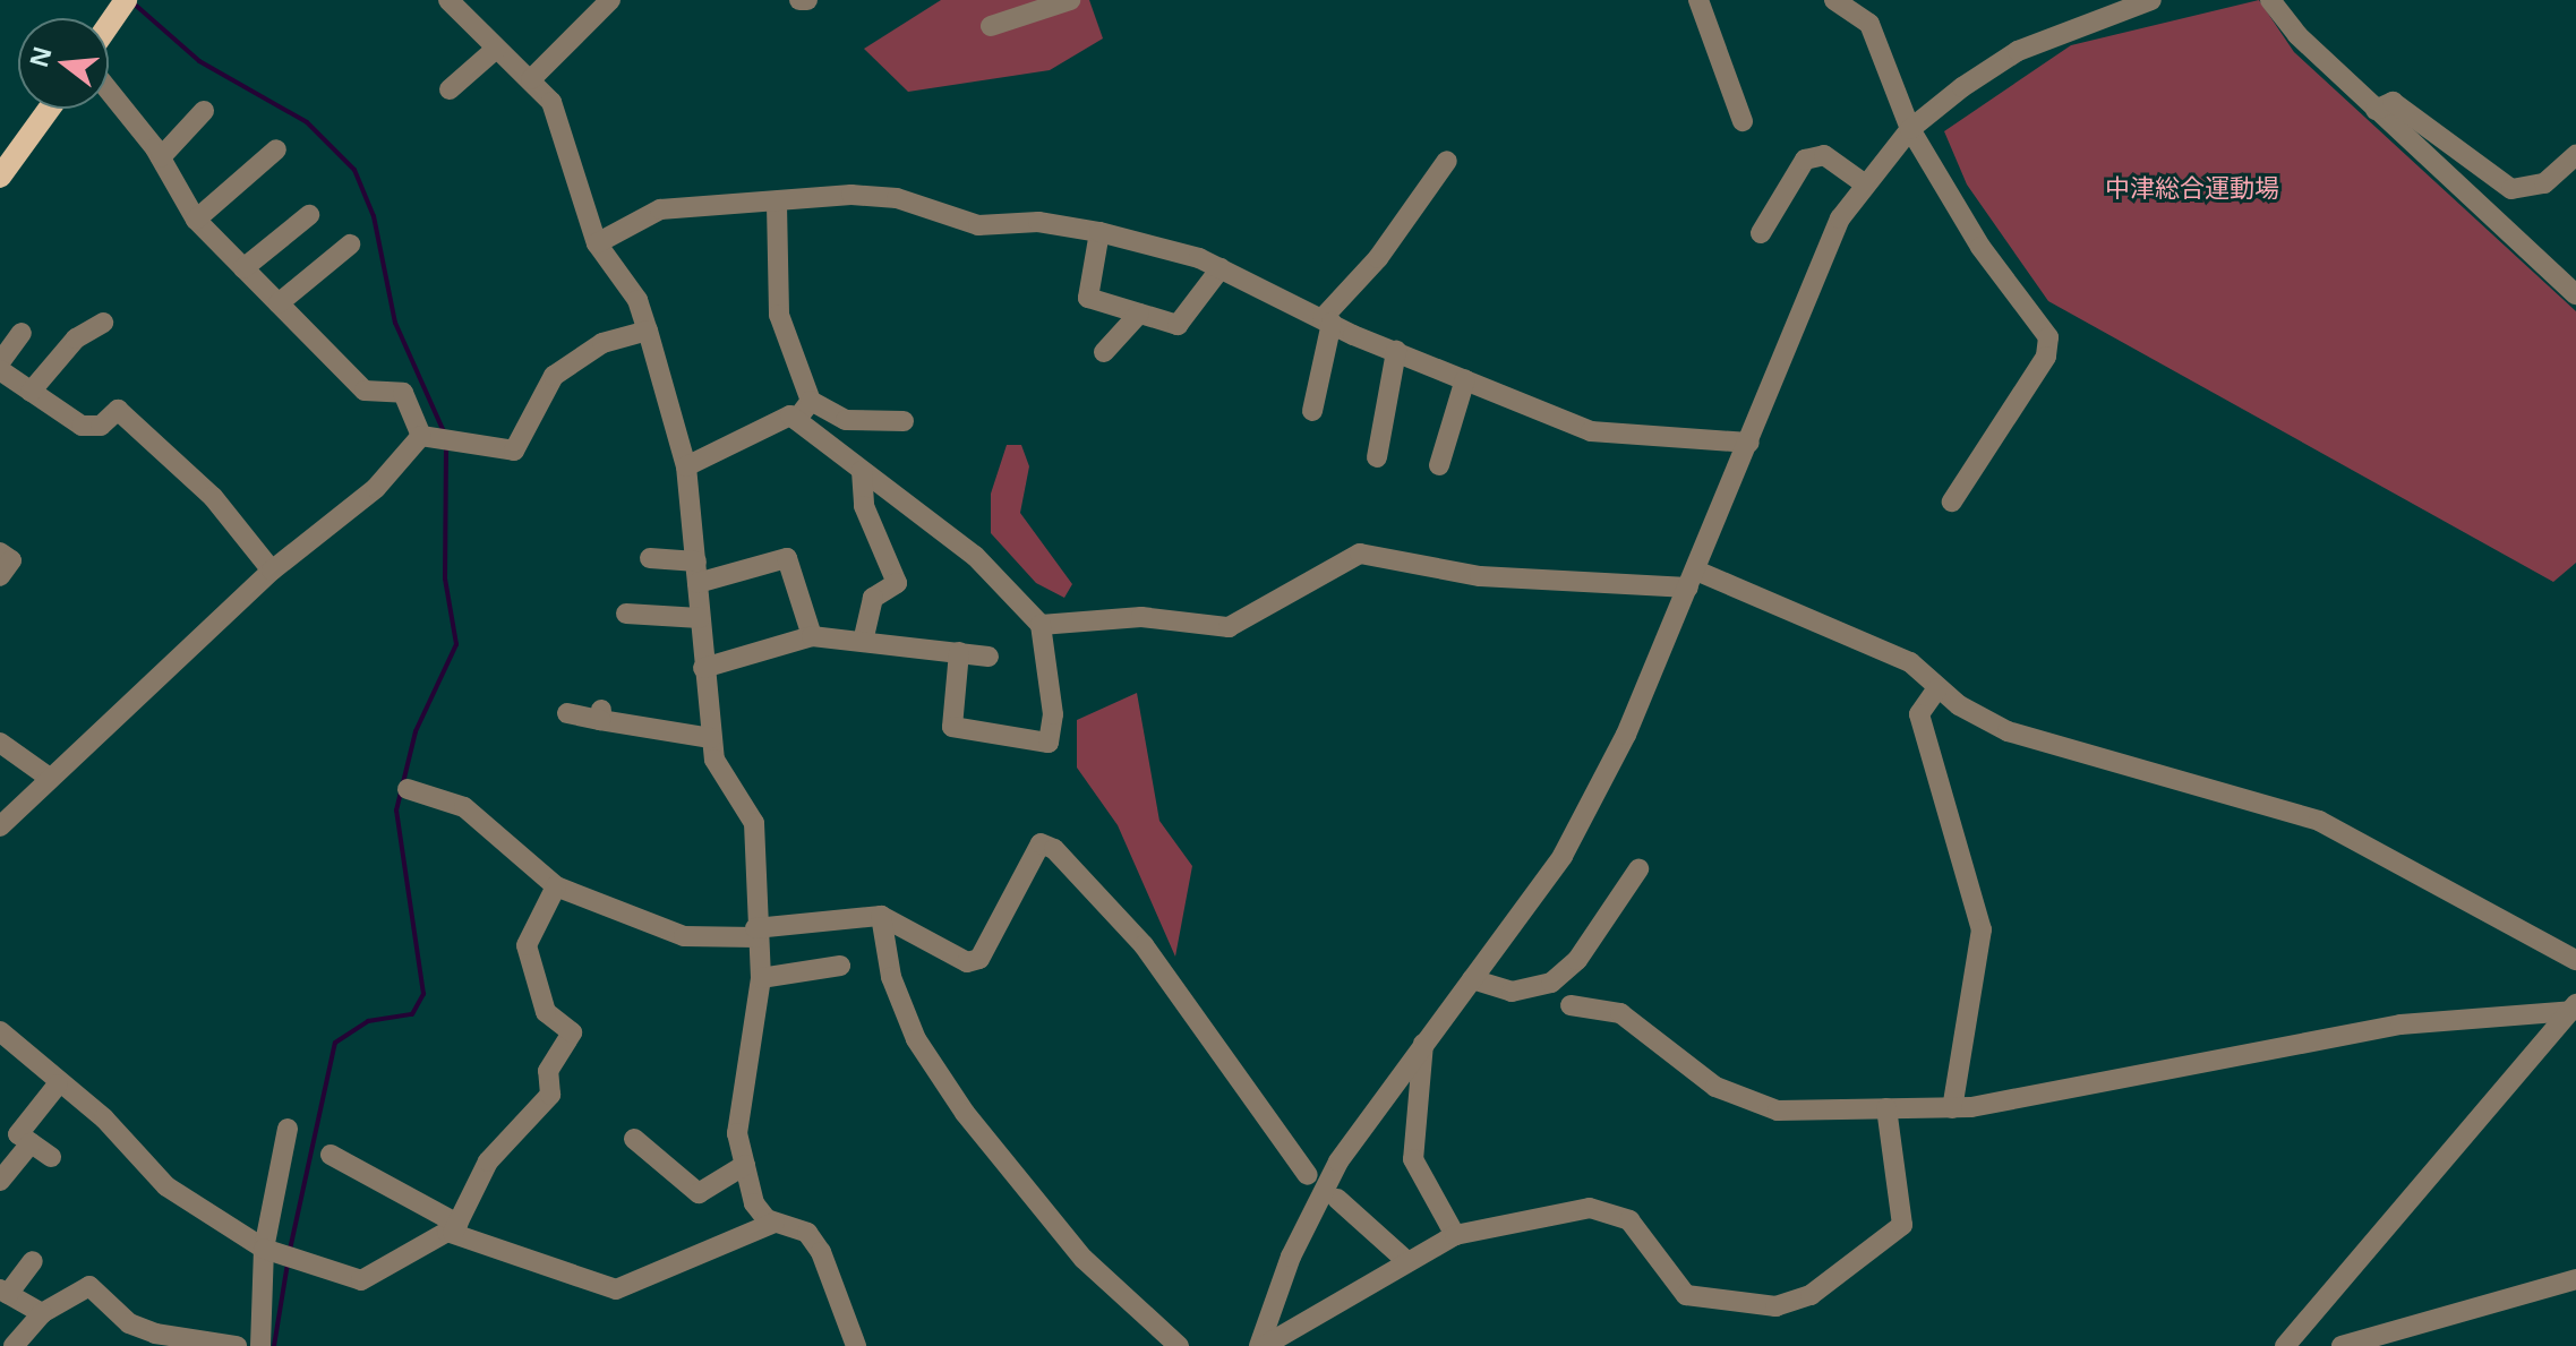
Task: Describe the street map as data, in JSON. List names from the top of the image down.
{
  "parks": ["中津総合運動場"],
  "north": "left"
}
